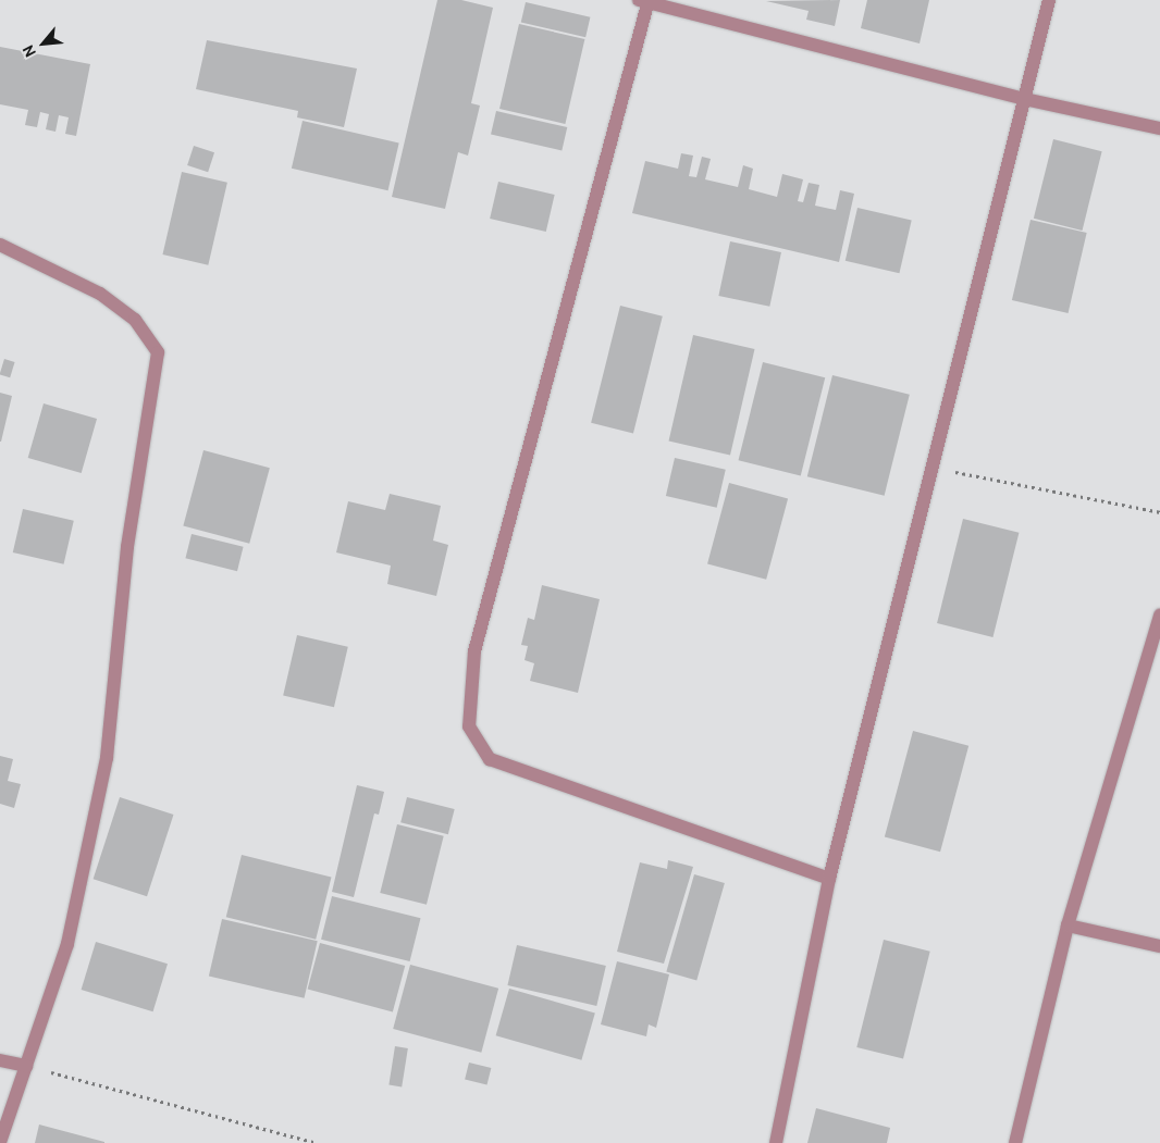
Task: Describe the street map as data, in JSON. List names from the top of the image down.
{
  "north": "bottom left"
}
